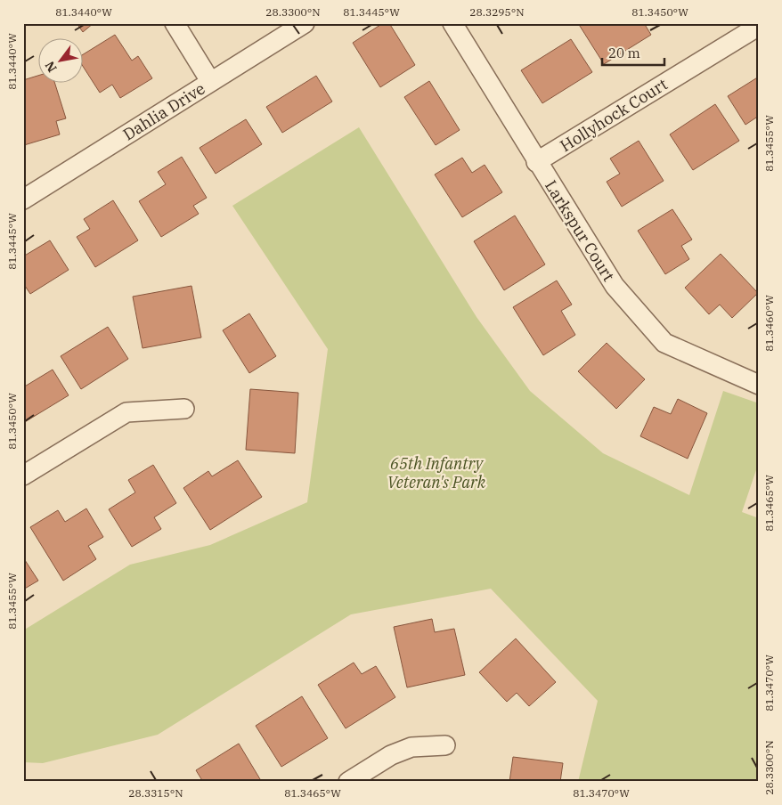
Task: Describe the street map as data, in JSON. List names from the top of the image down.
{
  "streets": {
    "street": ["Dahlia Drive", "Hollyhock Court", "Larkspur Court"]
  },
  "crossings": [
    ["Hollyhock Court", "Larkspur Court"]
  ],
  "parks": ["65th Infantry Veteran's Park"],
  "scale_bar": "20 m",
  "north": "bottom left",
  "coordinates": [
    "81.3440°W",
    "28.3300°N",
    "81.3445°W",
    "28.3295°N",
    "81.3450°W",
    "81.3455°W",
    "81.3460°W",
    "81.3465°W",
    "81.3470°W",
    "28.3315°N"
  ]
}
